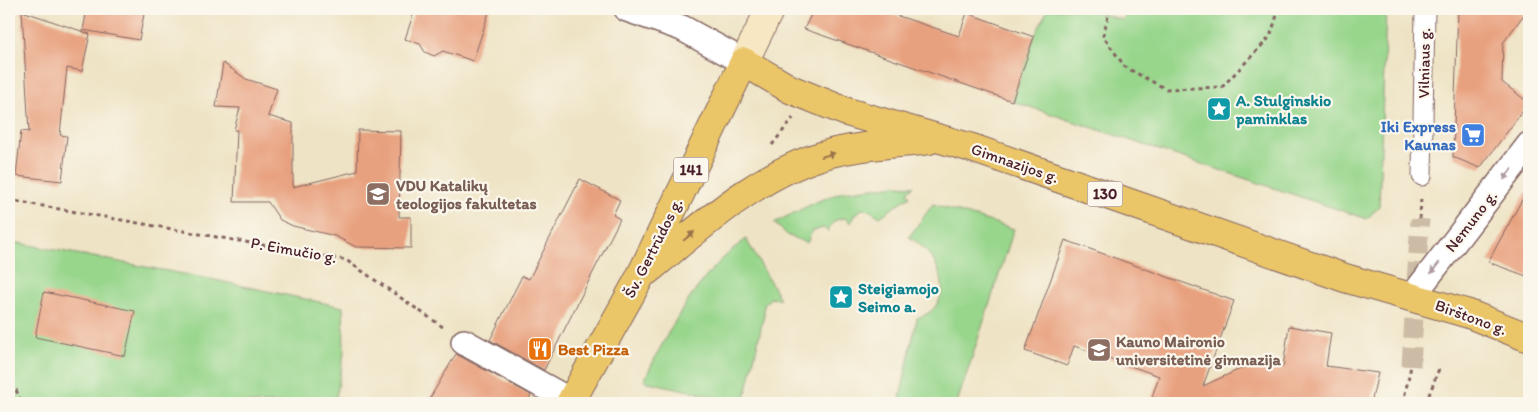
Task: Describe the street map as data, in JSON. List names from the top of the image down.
{
  "streets": {
    "main road": [
      "Gimnazijos g.",
      "141",
      "130",
      "Šv. Gertrūdos g.",
      "Birštono g."
    ],
    "street": ["Vilniaus g.", "Nemuno g."],
    "path": ["P. Eimučio g."]
  },
  "crossings": [
    ["Gimnazijos g.", "Nemuno g."],
    ["Gimnazijos g.", "Šv. Gertrūdos g."],
    ["Gimnazijos g.", "Birštono g."],
    ["Nemuno g.", "Birštono g."]
  ],
  "one_way": ["Nemuno g."],
  "places": {
    "place": ["A. Stulginskio paminklas", "Steigiamojo Seimo a."],
    "supermarket": ["Iki Express Kaunas"],
    "school or university": ["VDU Katalikų teologijos fakultetas", "Kauno Maironio universitetinė gimnazija"],
    "restaurant": ["Best Pizza"]
  }
}
